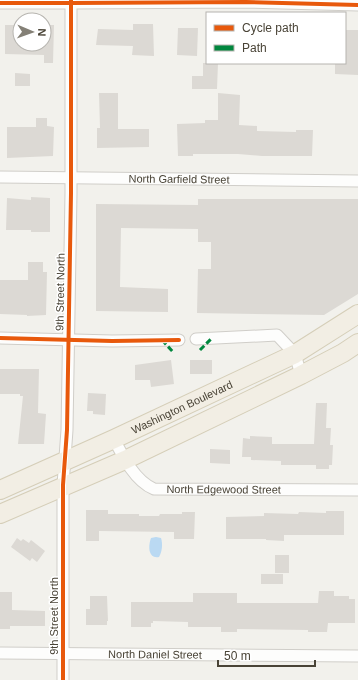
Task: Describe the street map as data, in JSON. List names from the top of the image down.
{
  "streets": {
    "main road": ["Washington Boulevard"],
    "street": [
      "North Garfield Street",
      "9th Street North",
      "North Edgewood Street",
      "North Daniel Street"
    ]
  },
  "crossings": [
    ["North Garfield Street", "9th Street North"],
    ["9th Street North", "Washington Boulevard"],
    ["9th Street North", "North Daniel Street"],
    ["Washington Boulevard", "North Edgewood Street"]
  ],
  "legend": ["Cycle path", "Path"],
  "scale_bar": "50 m",
  "north": "right"
}
